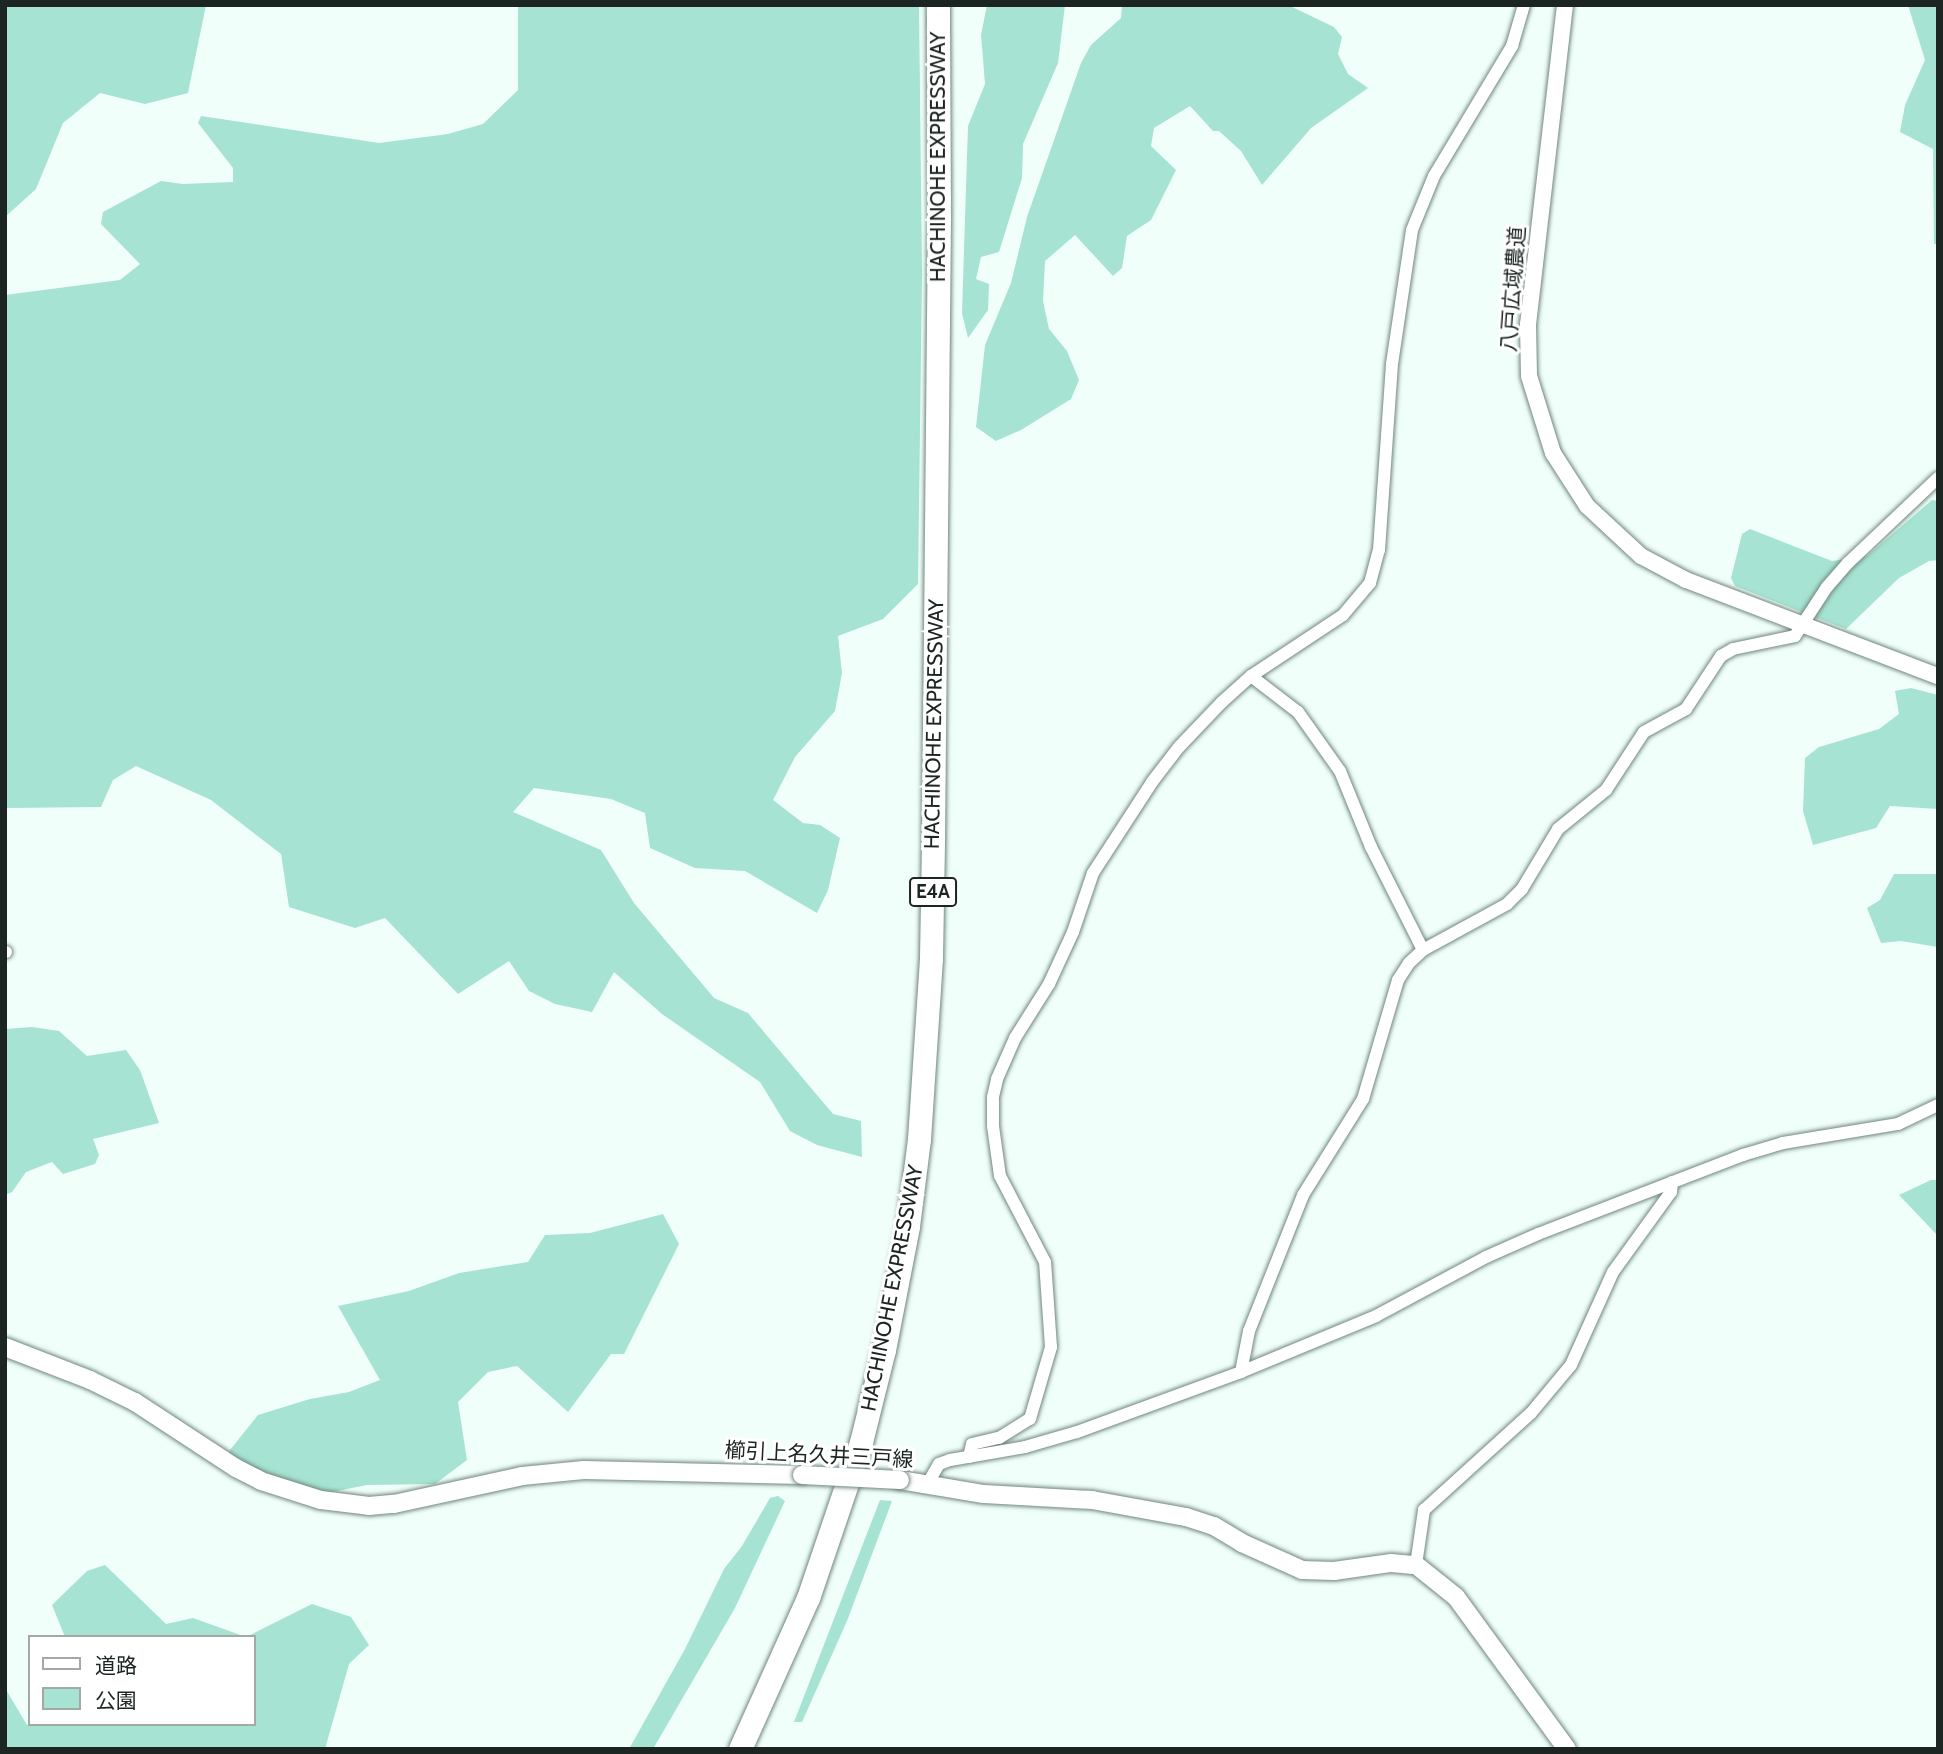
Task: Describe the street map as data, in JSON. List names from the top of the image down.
{
  "streets": {
    "highway": ["HACHINOHE EXPRESSWAY", "E4A"],
    "main road": ["櫛引上名久井三戸線"],
    "street": ["八戸広域農道"]
  },
  "legend": ["道路", "公園"]
}
